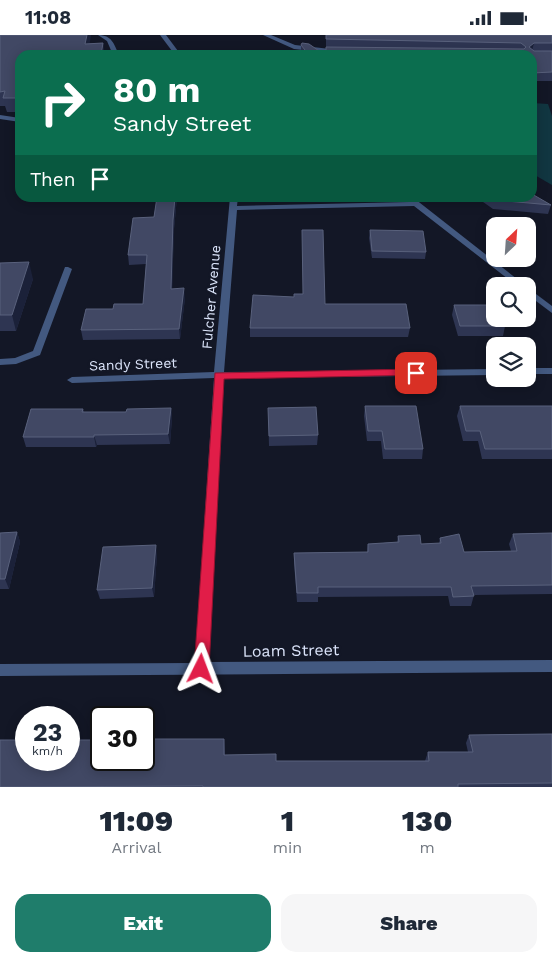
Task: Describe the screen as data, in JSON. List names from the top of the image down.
{
  "streets": {
    "street": ["Fulcher Avenue", "Sandy Street", "Loam Street"]
  },
  "crossings": [
    ["Fulcher Avenue", "Sandy Street"],
    ["Fulcher Avenue", "Loam Street"]
  ],
  "north": "top right",
  "page": {
    "status": "11:08",
    "turn": ["80 m", "Sandy Street"],
    "then": "Then",
    "speed": "23 km/h",
    "limit": "30",
    "eta": [
      "11:09",
      "Arrival",
      "1",
      "min",
      "130",
      "m"
    ],
    "buttons": ["Exit", "Share"]
  }
}
